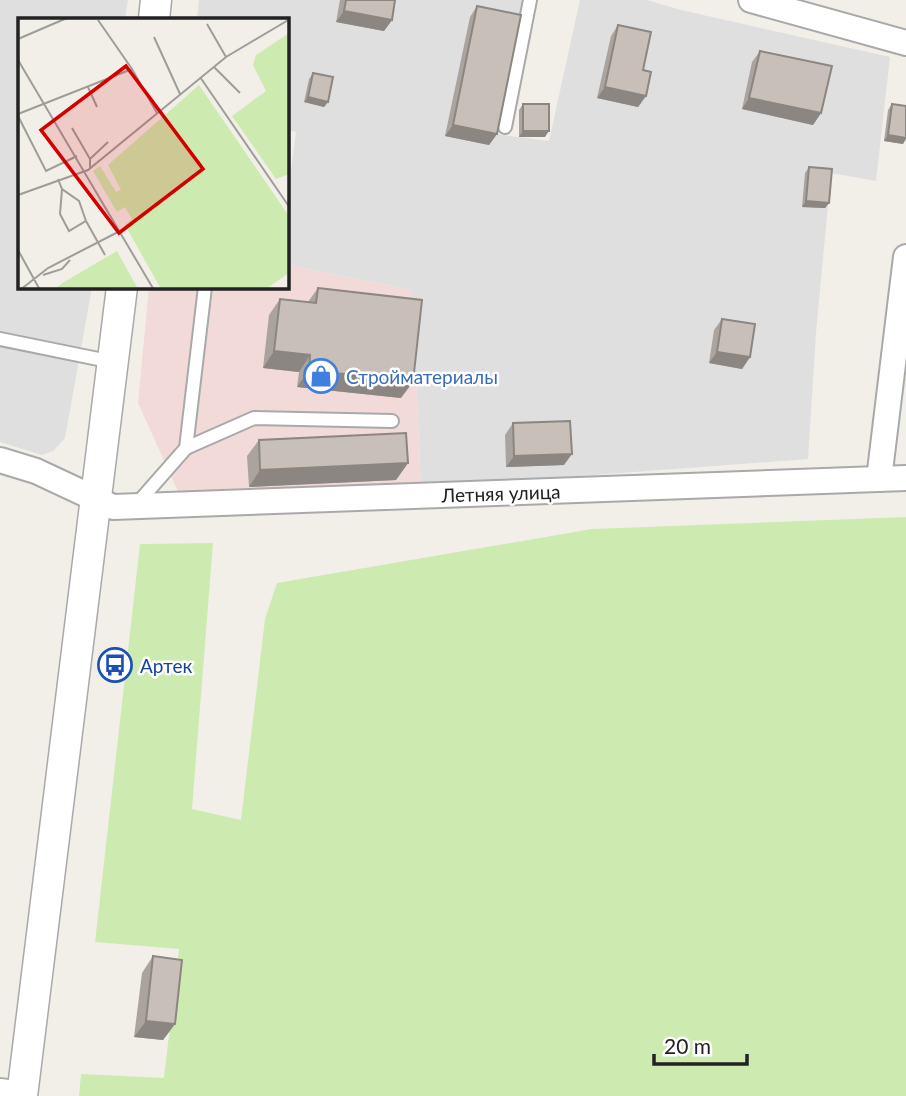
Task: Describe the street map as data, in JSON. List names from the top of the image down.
{
  "streets": {
    "street": ["Летняя улица"]
  },
  "places": {
    "shop": ["Стройматериалы"],
    "bus stop": ["Артек"]
  },
  "scale_bar": "20 m"
}
